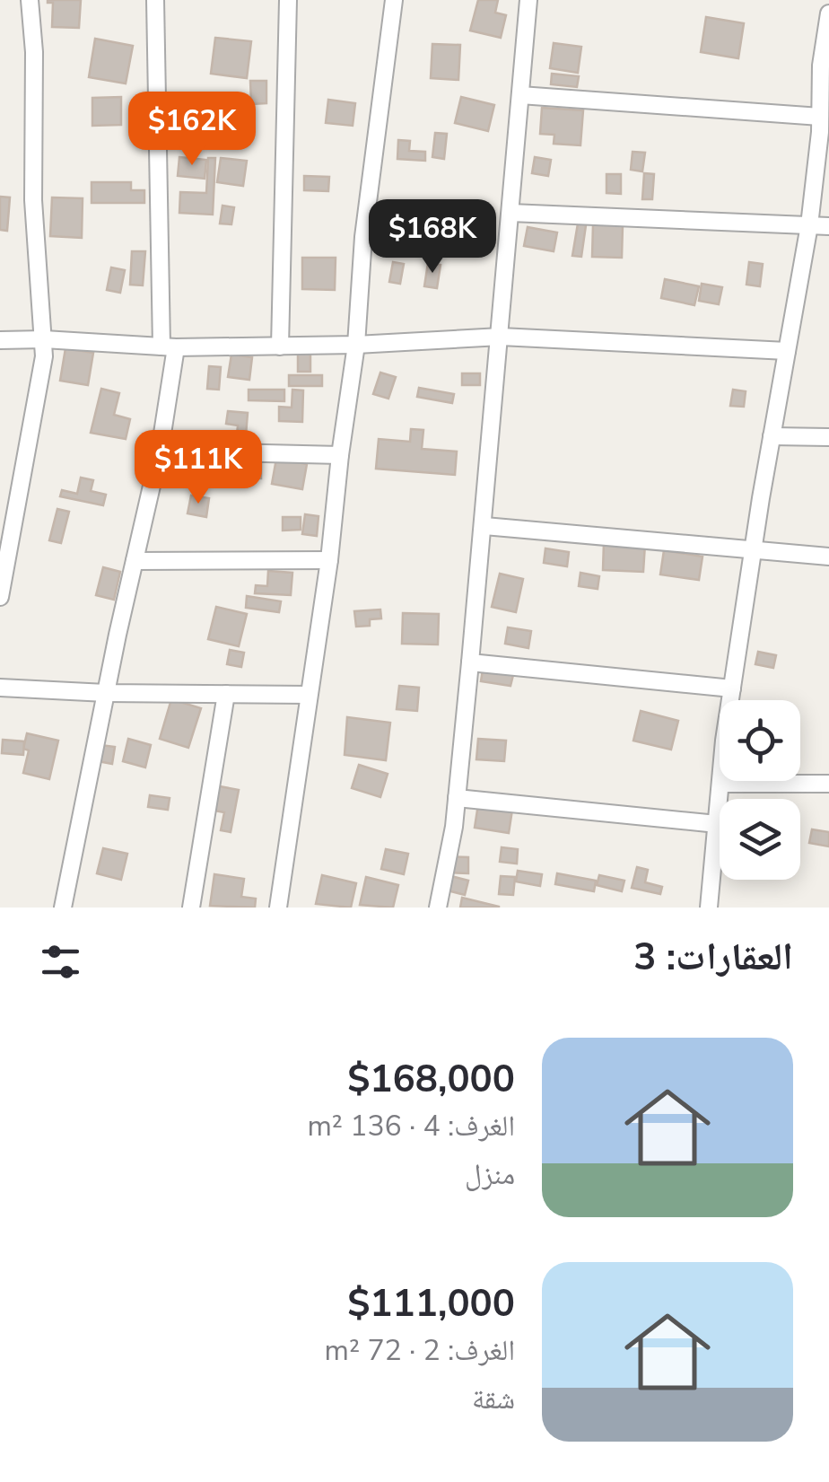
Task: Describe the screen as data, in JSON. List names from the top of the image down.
{
  "page": {
    "price": ["$162K", "$168K", "$111K"],
    "heading": "العقارات: 3",
    "list": [
      {
        "name": "$168,000",
        "note": "الغرف: 4 · 136 m² · منزل"
      },
      {
        "name": "$111,000",
        "note": "الغرف: 2 · 72 m² · شقة"
      }
    ]
  }
}
